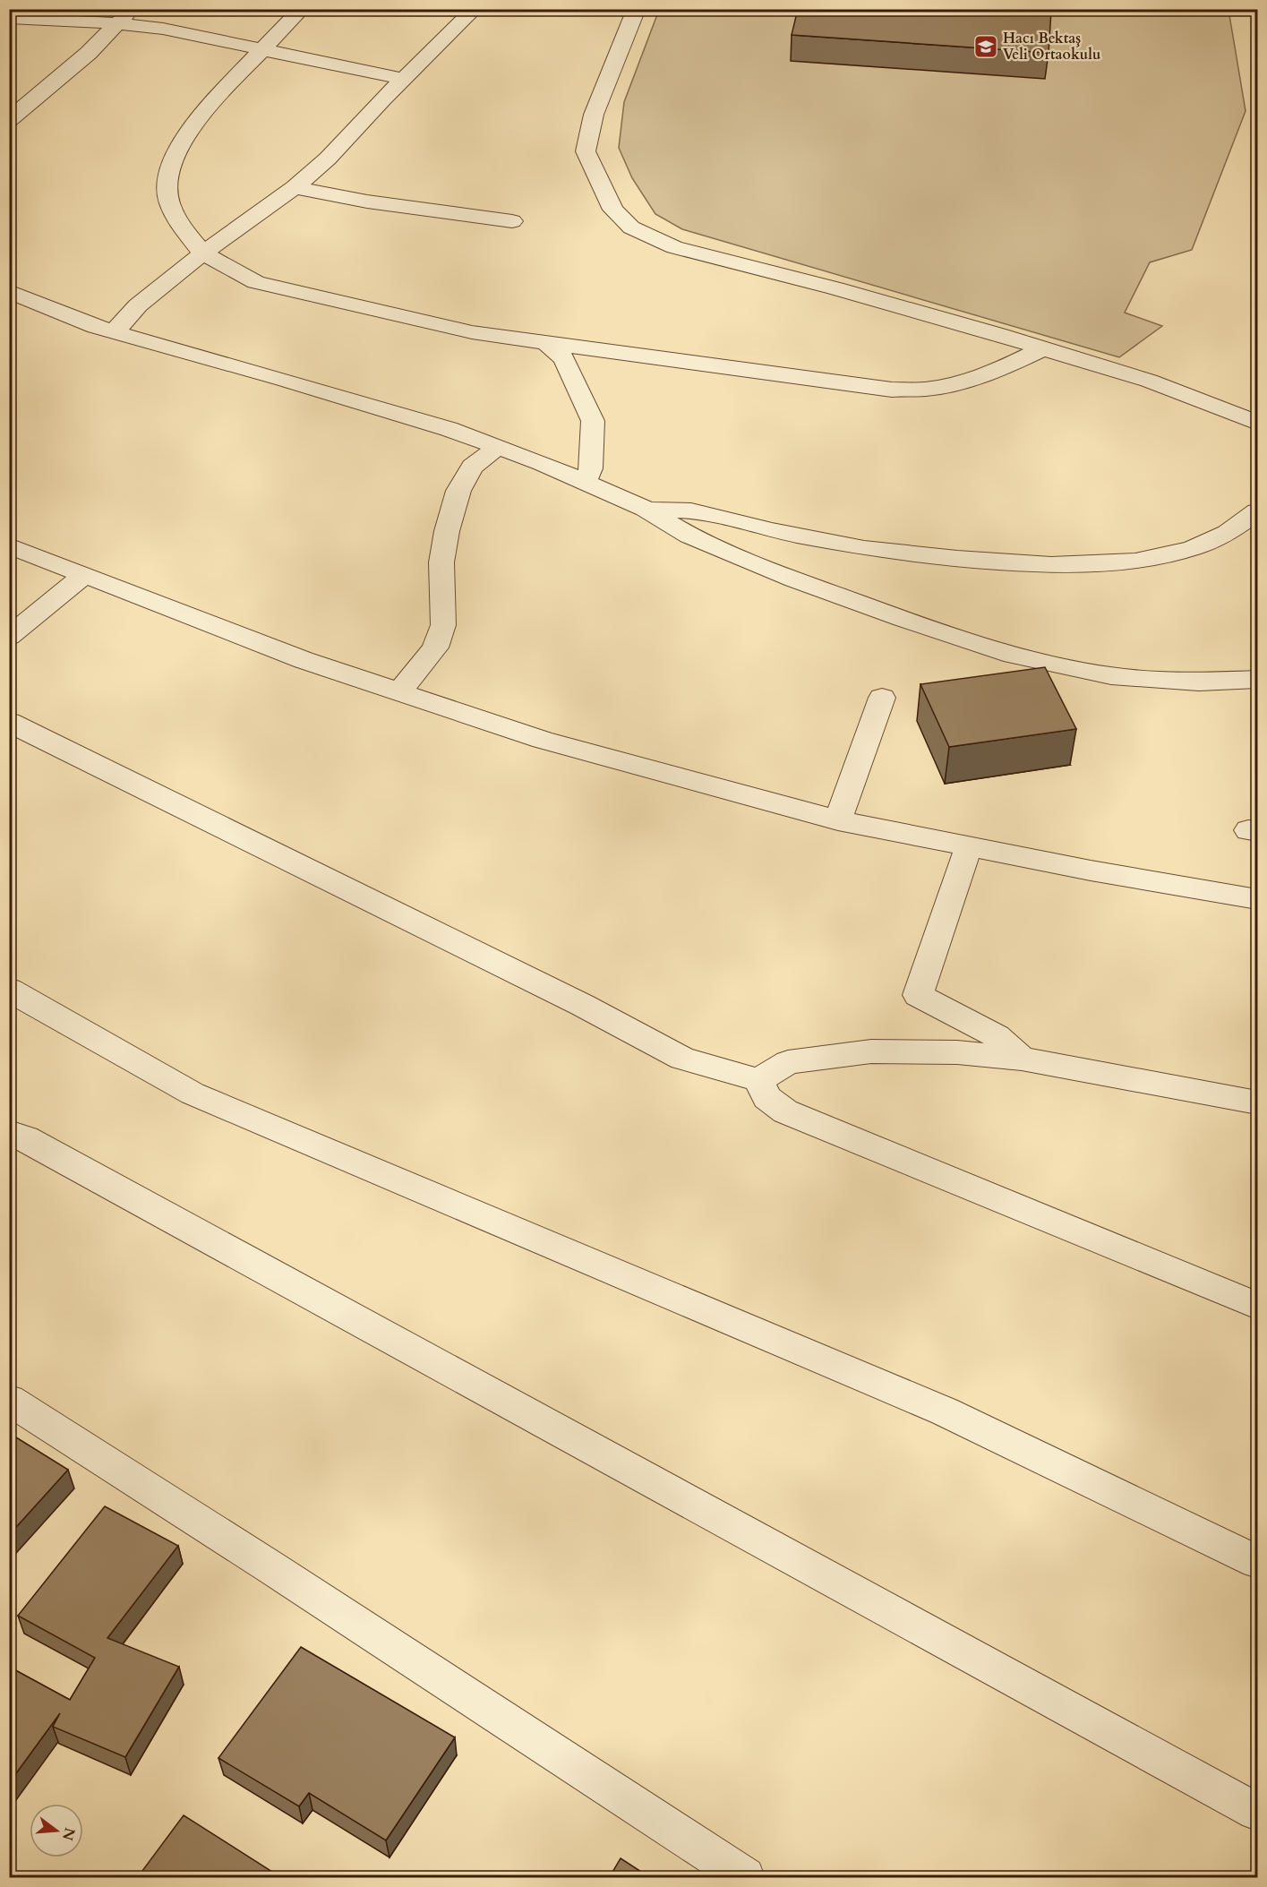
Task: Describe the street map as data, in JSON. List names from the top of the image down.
{
  "places": {
    "school or university": ["Hacı Bektaş Veli Ortaokulu"]
  },
  "north": "right"
}
